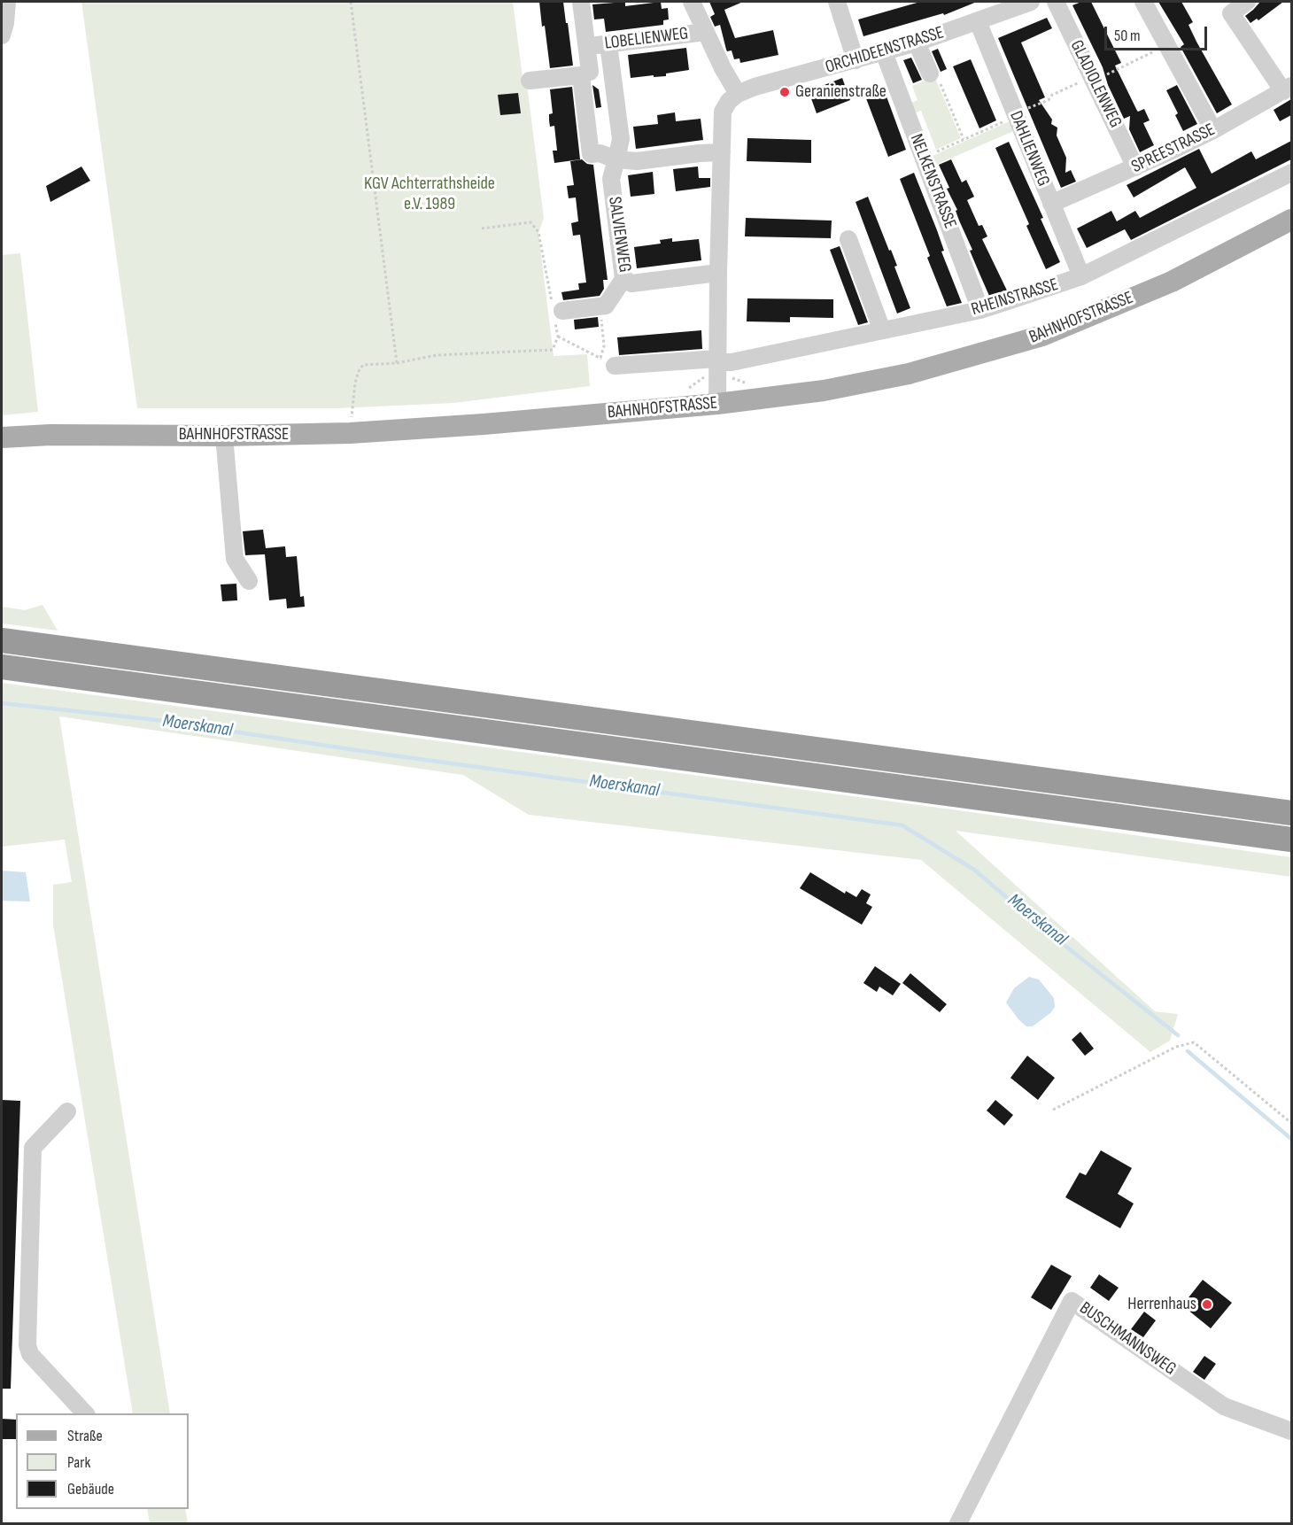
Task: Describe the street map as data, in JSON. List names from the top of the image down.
{
  "streets": {
    "main road": ["BAHNHOFSTRASSE"],
    "street": [
      "LOBELIENWEG",
      "ORCHIDEENSTRASSE",
      "GLADIOLENWEG",
      "DAHLIENWEG",
      "SPREESTRASSE",
      "NELKENSTRASSE",
      "SALVIENWEG",
      "RHEINSTRASSE",
      "BUSCHMANNSWEG"
    ]
  },
  "crossings": [
    ["LOBELIENWEG", "SALVIENWEG"],
    ["ORCHIDEENSTRASSE", "DAHLIENWEG"],
    ["ORCHIDEENSTRASSE", "NELKENSTRASSE"],
    ["GLADIOLENWEG", "SPREESTRASSE"],
    ["DAHLIENWEG", "SPREESTRASSE"],
    ["DAHLIENWEG", "RHEINSTRASSE"],
    ["NELKENSTRASSE", "RHEINSTRASSE"]
  ],
  "water": ["Moerskanal"],
  "parks": ["KGV Achterrathsheide e.V. 1989"],
  "places": ["Geranienstraße", "Herrenhaus"],
  "legend": ["Straße", "Park", "Gebäude"],
  "scale_bar": "50 m"
}
